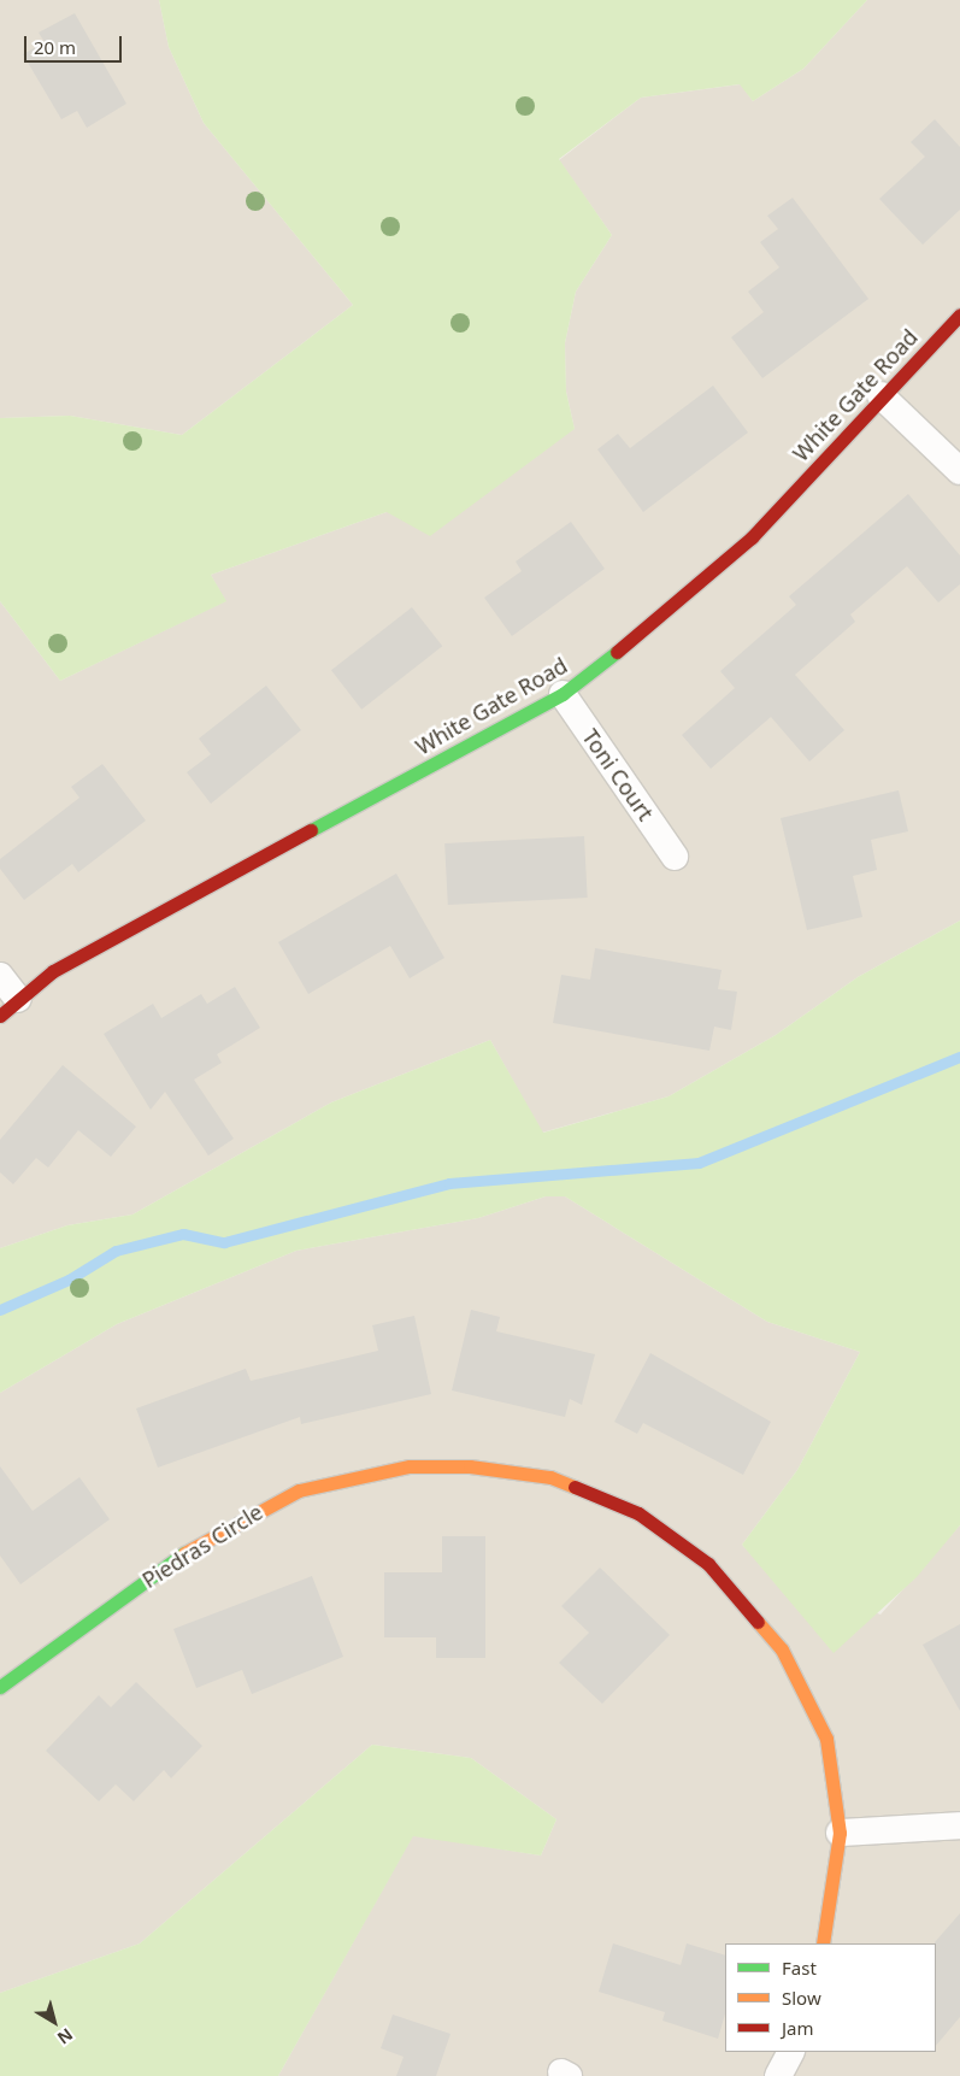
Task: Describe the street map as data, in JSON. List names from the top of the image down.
{
  "streets": {
    "street": ["White Gate Road", "Toni Court", "Piedras Circle"]
  },
  "crossings": [
    ["White Gate Road", "Toni Court"]
  ],
  "legend": ["Fast", "Slow", "Jam"],
  "scale_bar": "20 m",
  "north": "bottom right"
}
